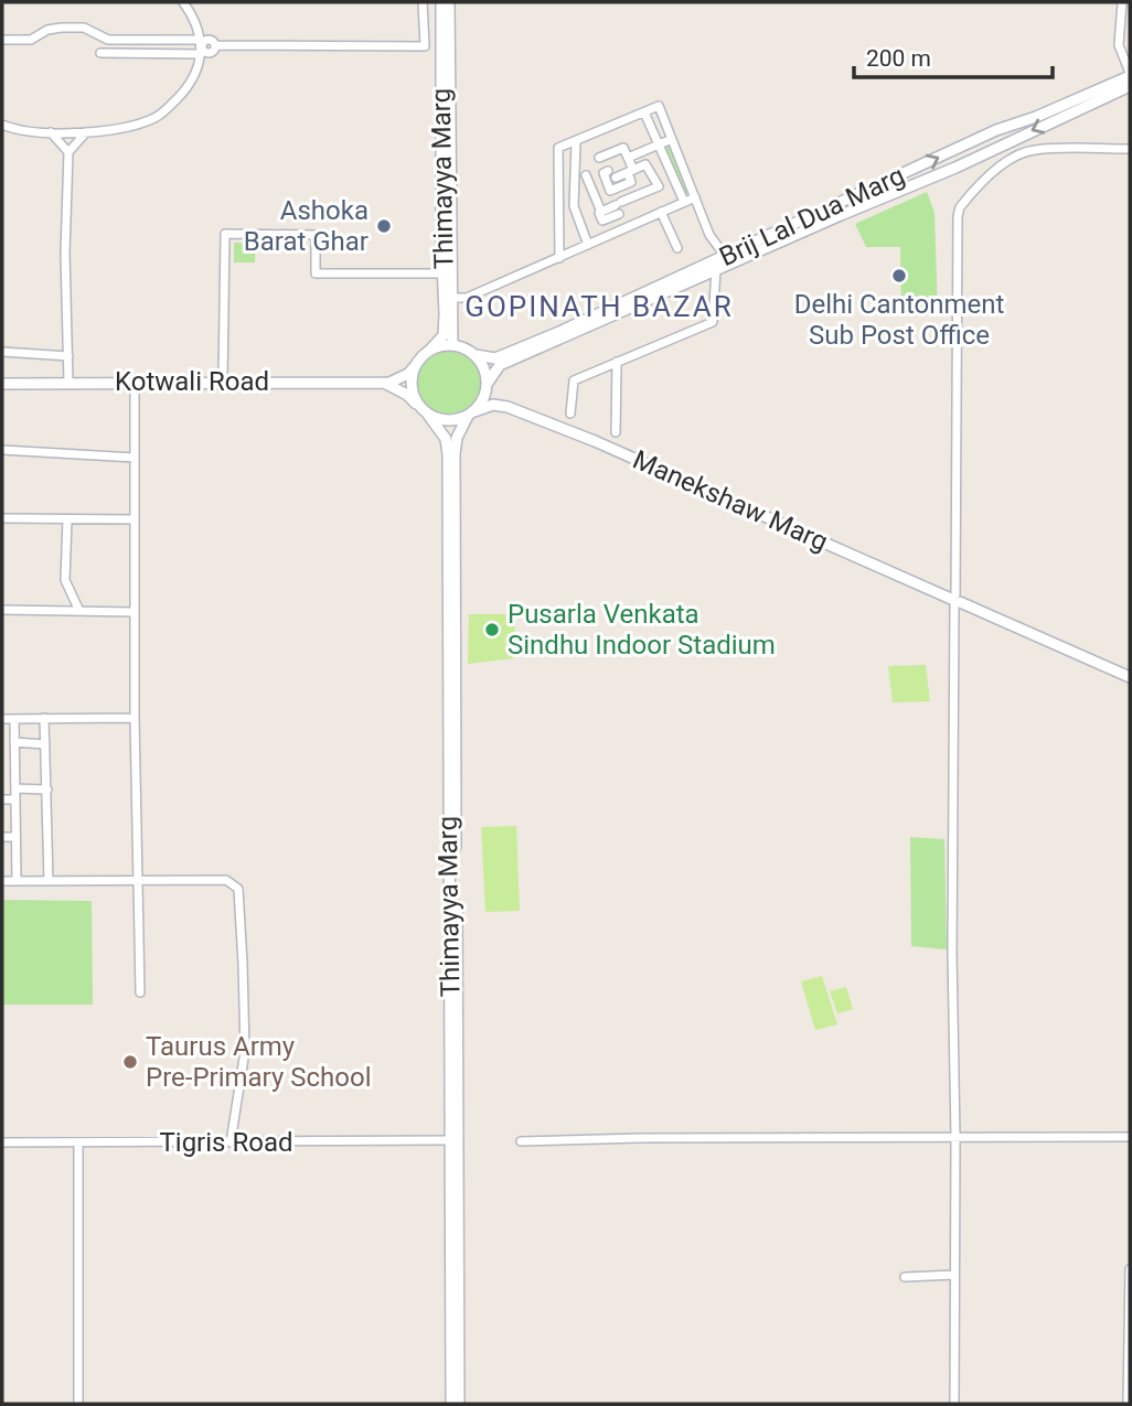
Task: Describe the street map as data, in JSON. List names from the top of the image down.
{
  "streets": {
    "street": [
      "Thimayya Marg",
      "Brij Lal Dua Marg",
      "Kotwali Road",
      "Manekshaw Marg",
      "Tigris Road"
    ]
  },
  "crossings": [
    ["Thimayya Marg", "Manekshaw Marg"],
    ["Thimayya Marg", "Tigris Road"]
  ],
  "districts": ["GOPINATH BAZAR"],
  "places": [
    "Ashoka Barat Ghar",
    "Delhi Cantonment Sub Post Office",
    "Pusarla Venkata Sindhu Indoor Stadium",
    "Taurus Army Pre-Primary School"
  ],
  "scale_bar": "200 m"
}
